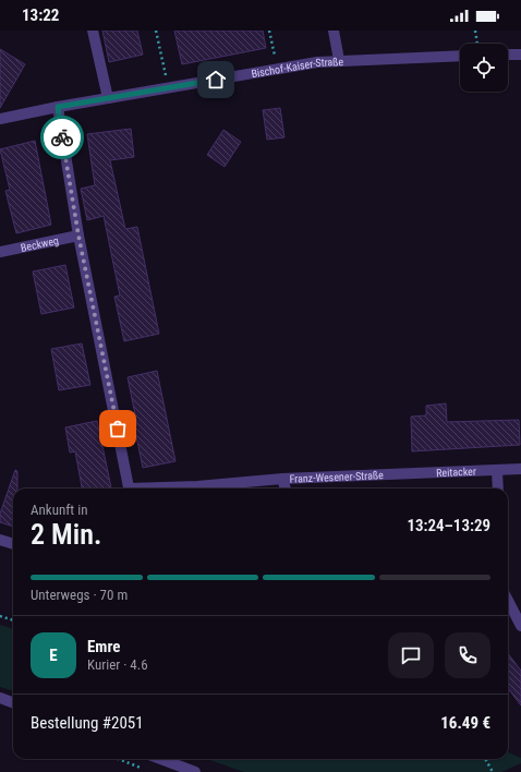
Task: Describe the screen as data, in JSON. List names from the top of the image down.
{
  "streets": {
    "street": [
      "Bischof-Kaiser-Straße",
      "Beckweg",
      "Reitacker",
      "Franz-Wesener-Straße"
    ]
  },
  "crossings": [
    ["Reitacker", "Franz-Wesener-Straße"]
  ],
  "page": {
    "status": "13:22",
    "heading": ["2 Min.", "Ankunft in", "13:24–13:29"],
    "panel": [
      "Emre",
      "Kurier · 4.6",
      "Bestellung #2051",
      "16.49 €"
    ],
    "bar": "Unterwegs · 70 m",
    "round": "E"
  }
}
